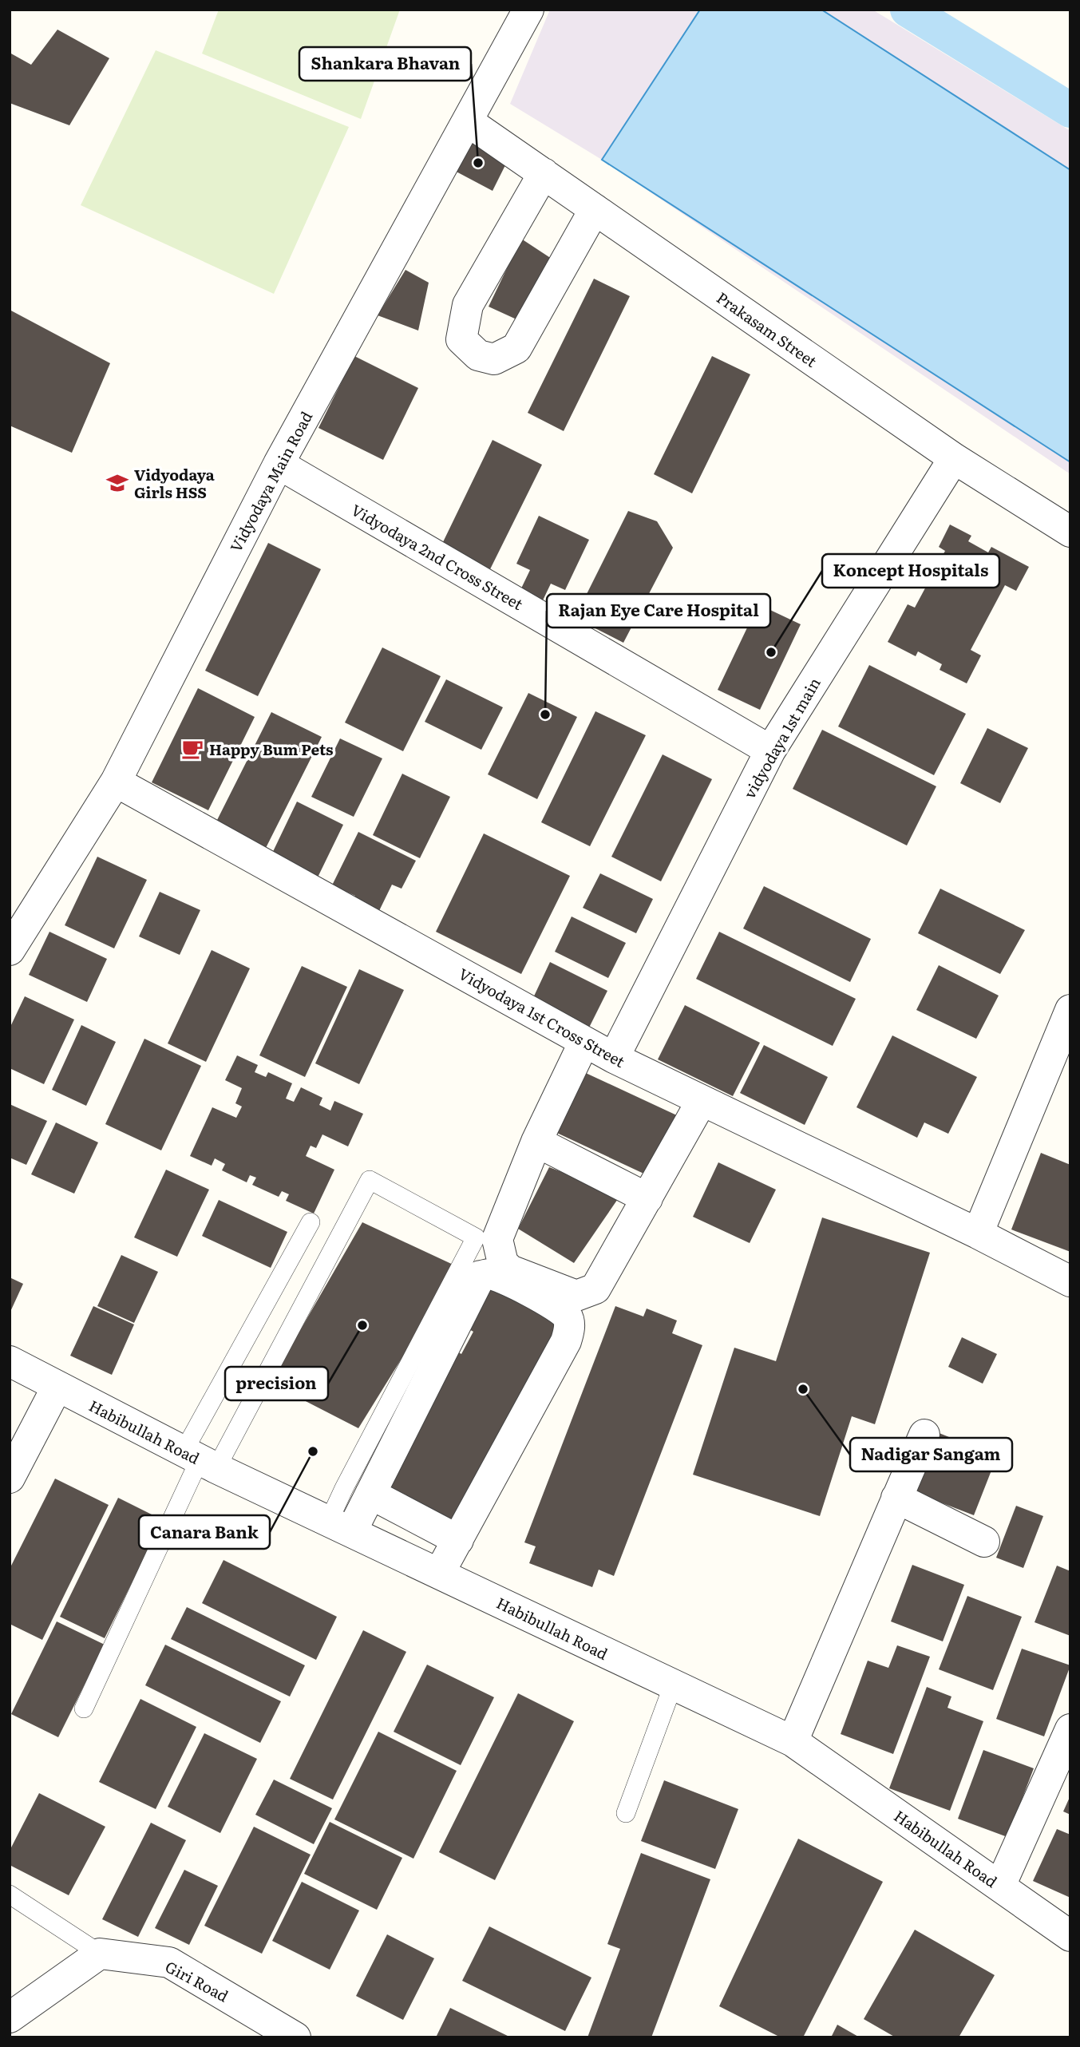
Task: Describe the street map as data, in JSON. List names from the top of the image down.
{
  "streets": {
    "street": [
      "Prakasam Street",
      "Vidyodaya Main Road",
      "Vidyodaya 2nd Cross Street",
      "vidyodaya 1st main",
      "Vidyodaya 1st Cross Street",
      "Habibullah Road",
      "Giri Road"
    ]
  },
  "crossings": [
    ["Prakasam Street", "Vidyodaya Main Road"],
    ["Prakasam Street", "vidyodaya 1st main"],
    ["Vidyodaya Main Road", "Vidyodaya 2nd Cross Street"],
    ["Vidyodaya Main Road", "Vidyodaya 1st Cross Street"],
    ["Vidyodaya 2nd Cross Street", "vidyodaya 1st main"],
    ["vidyodaya 1st main", "Vidyodaya 1st Cross Street"]
  ],
  "places": {
    "other": [
      "Shankara Bhavan",
      "Koncept Hospitals",
      "Rajan Eye Care Hospital",
      "precision",
      "Nadigar Sangam",
      "Canara Bank"
    ],
    "school or university": ["Vidyodaya Girls HSS"],
    "cafe": ["Happy Bum Pets"]
  }
}
